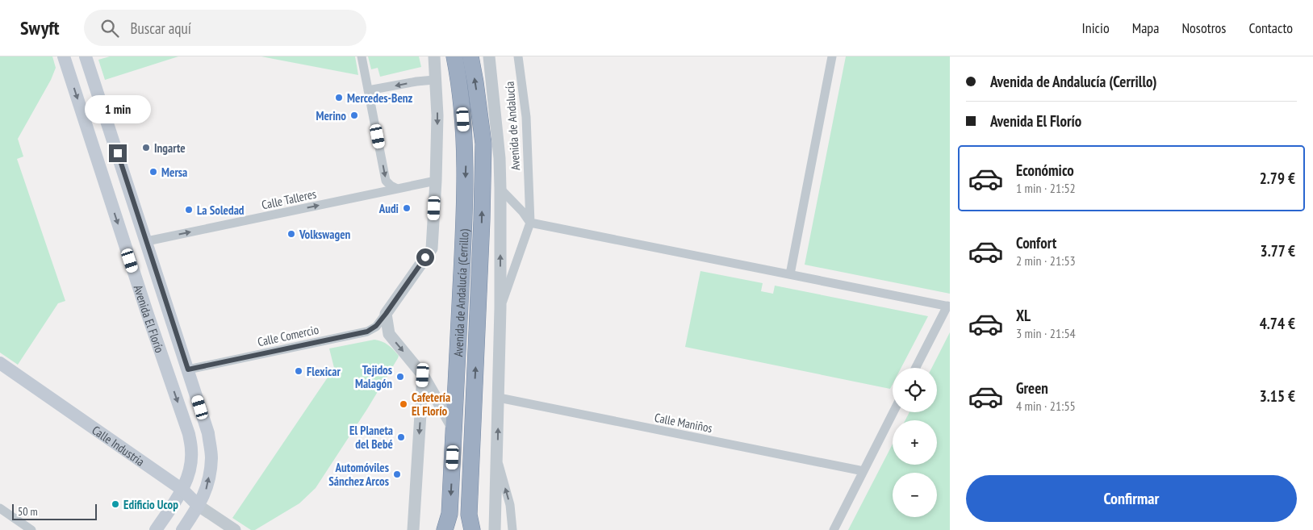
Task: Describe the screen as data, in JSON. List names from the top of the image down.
{
  "streets": {
    "highway": ["Avenida de Andalucía (Cerrillo)"],
    "main road": ["Avenida El Florío", "Calle Industria"],
    "street": [
      "Avenida de Andalucía",
      "Calle Talleres",
      "Calle Comercio",
      "Calle Maniños"
    ]
  },
  "crossings": [
    ["Calle Talleres", "Avenida El Florío"],
    ["Avenida El Florío", "Calle Comercio"],
    ["Avenida El Florío", "Calle Industria"]
  ],
  "one_way": ["Calle Talleres"],
  "places": [
    "Mercedes-Benz",
    "Merino",
    "Ingarte",
    "Mersa",
    "Audi",
    "La Soledad",
    "Volkswagen",
    "Flexicar",
    "Tejidos Malagón",
    "Cafetería El Florío",
    "El Planeta del Bebé",
    "Automóviles Sánchez Arcos",
    "Edificio Ucop"
  ],
  "scale_bar": "50 m",
  "page": {
    "header": "Swyft",
    "search": "Buscar aquí",
    "nav": [
      "Inicio",
      "Mapa",
      "Nosotros",
      "Contacto"
    ],
    "banner": ["Avenida de Andalucía (Cerrillo)", "Avenida El Florío"],
    "bubble": "1 min",
    "list": [
      {
        "name": "Económico",
        "note": "1 min · 21:52",
        "value": "2.79 €"
      },
      {
        "name": "Confort",
        "note": "2 min · 21:53",
        "value": "3.77 €"
      },
      {
        "name": "XL",
        "note": "3 min · 21:54",
        "value": "4.74 €"
      },
      {
        "name": "Green",
        "note": "4 min · 21:55",
        "value": "3.15 €"
      }
    ],
    "map_buttons": ["+", "−"],
    "buttons": "Confirmar",
    "scale": "50 m"
  }
}
